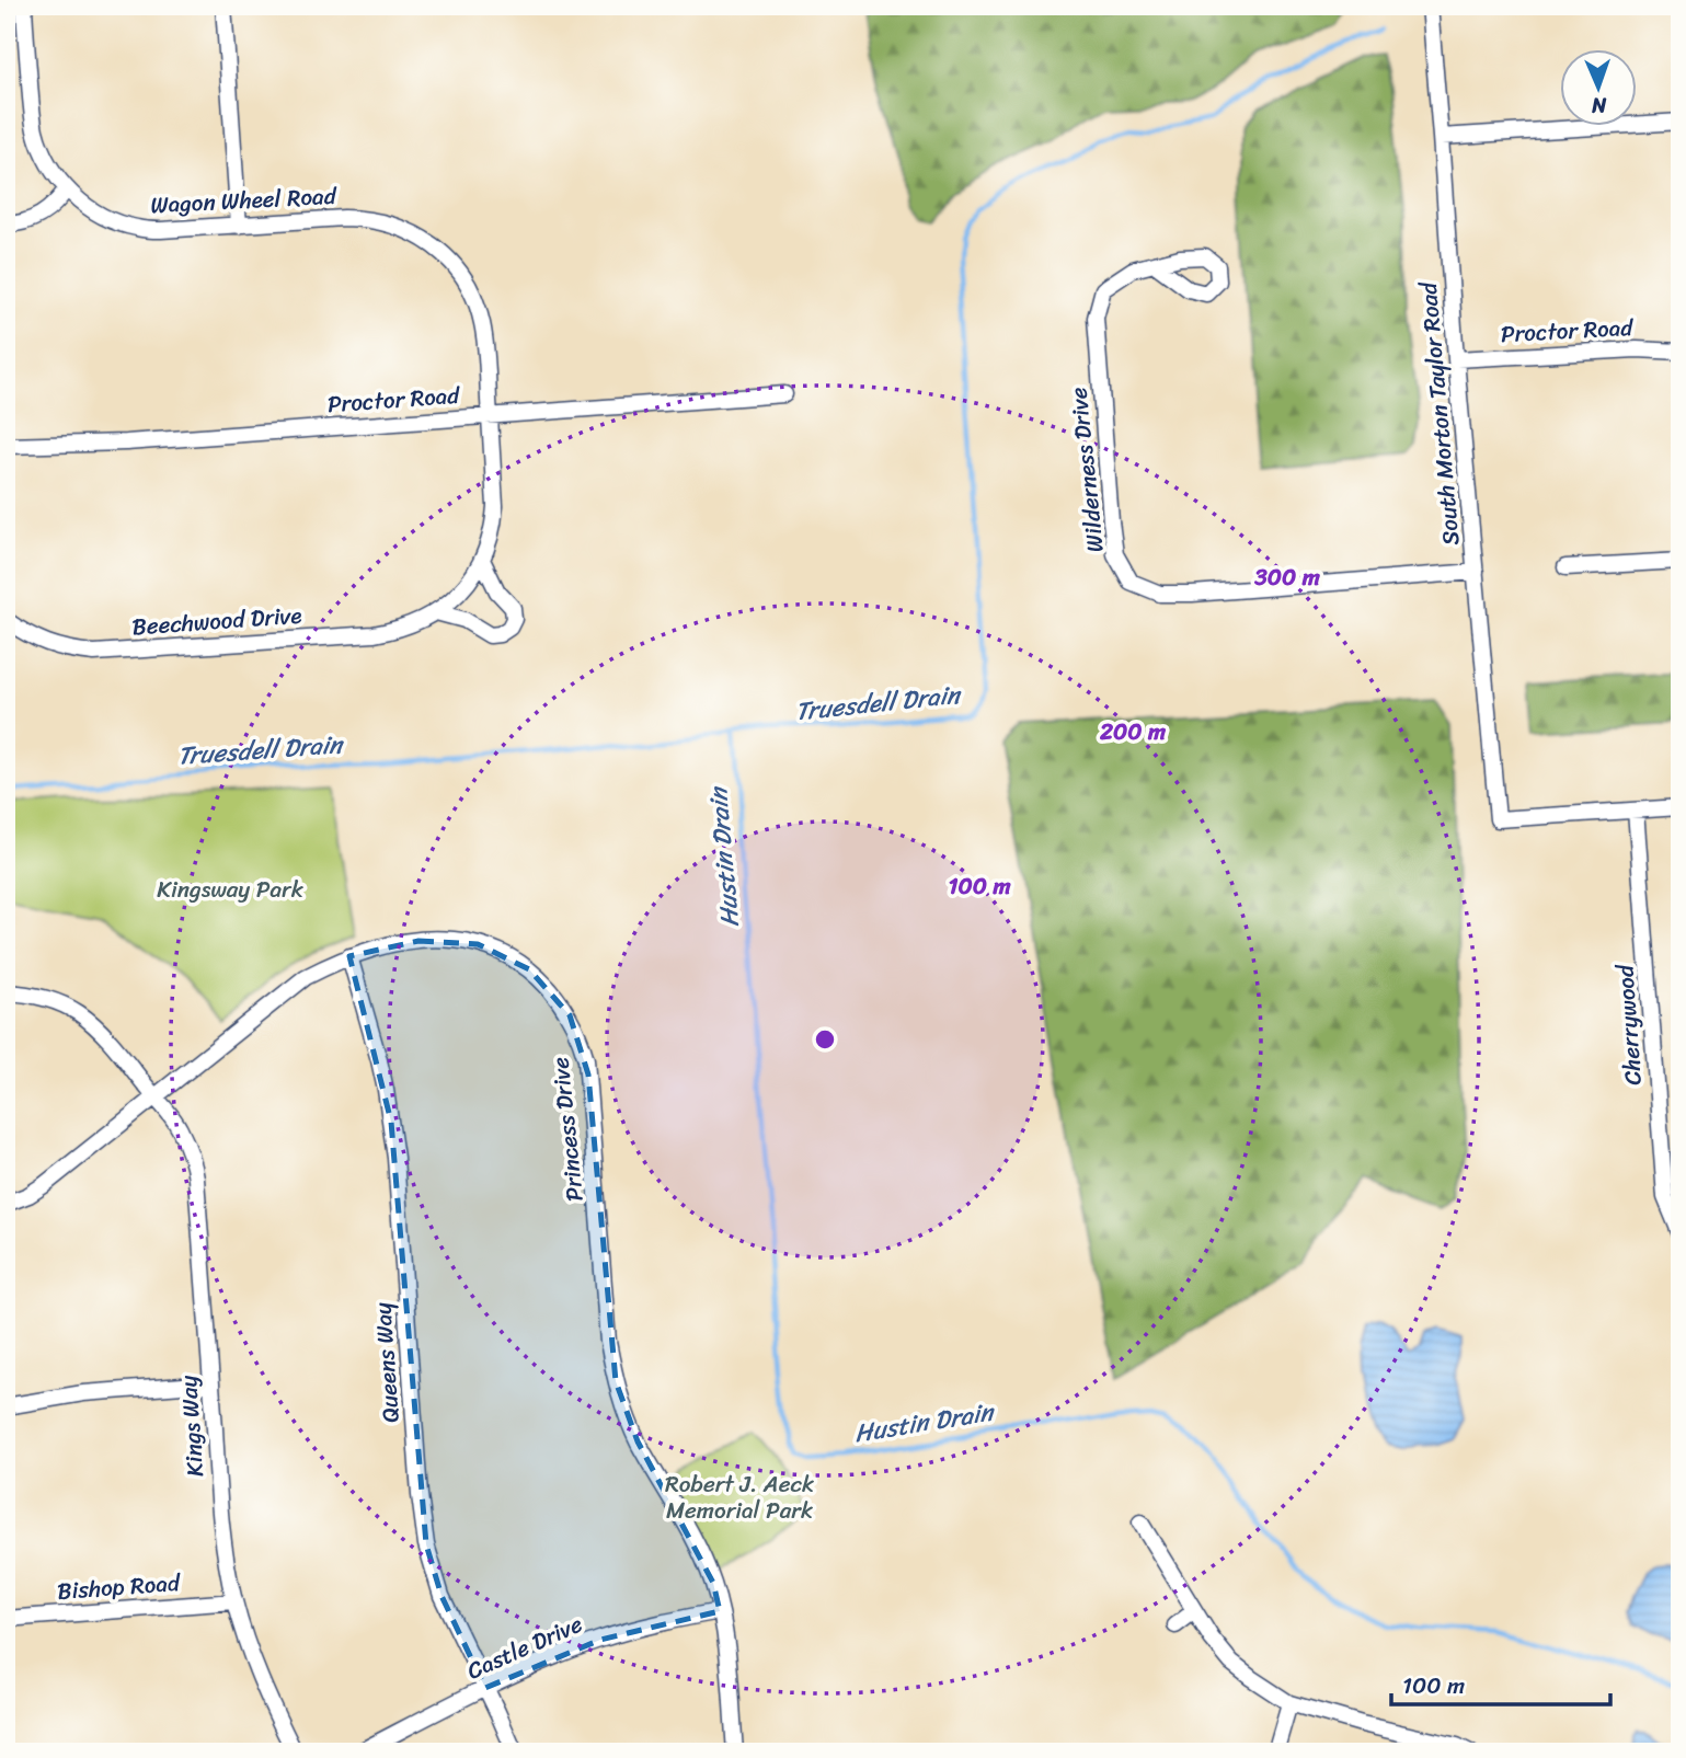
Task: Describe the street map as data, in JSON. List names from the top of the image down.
{
  "streets": {
    "street": [
      "Wagon Wheel Road",
      "Proctor Road",
      "South Morton Taylor Road",
      "Wilderness Drive",
      "Beechwood Drive",
      "Cherrywood",
      "Princess Drive",
      "Queens Way",
      "Kings Way",
      "Bishop Road",
      "Castle Drive"
    ]
  },
  "crossings": [
    ["Wagon Wheel Road", "Proctor Road"],
    ["Wagon Wheel Road", "Beechwood Drive"],
    ["Proctor Road", "South Morton Taylor Road"],
    ["Proctor Road", "Beechwood Drive"],
    ["South Morton Taylor Road", "Wilderness Drive"],
    ["South Morton Taylor Road", "Cherrywood"],
    ["Princess Drive", "Queens Way"],
    ["Princess Drive", "Kings Way"],
    ["Princess Drive", "Castle Drive"],
    ["Queens Way", "Castle Drive"],
    ["Kings Way", "Bishop Road"]
  ],
  "water": ["Truesdell Drain", "Hustin Drain"],
  "parks": ["Kingsway Park", "Robert J. Aeck Memorial Park"],
  "scale_bar": "100 m",
  "north": "bottom",
  "rings": ["300 m", "200 m", "100 m"]
}
